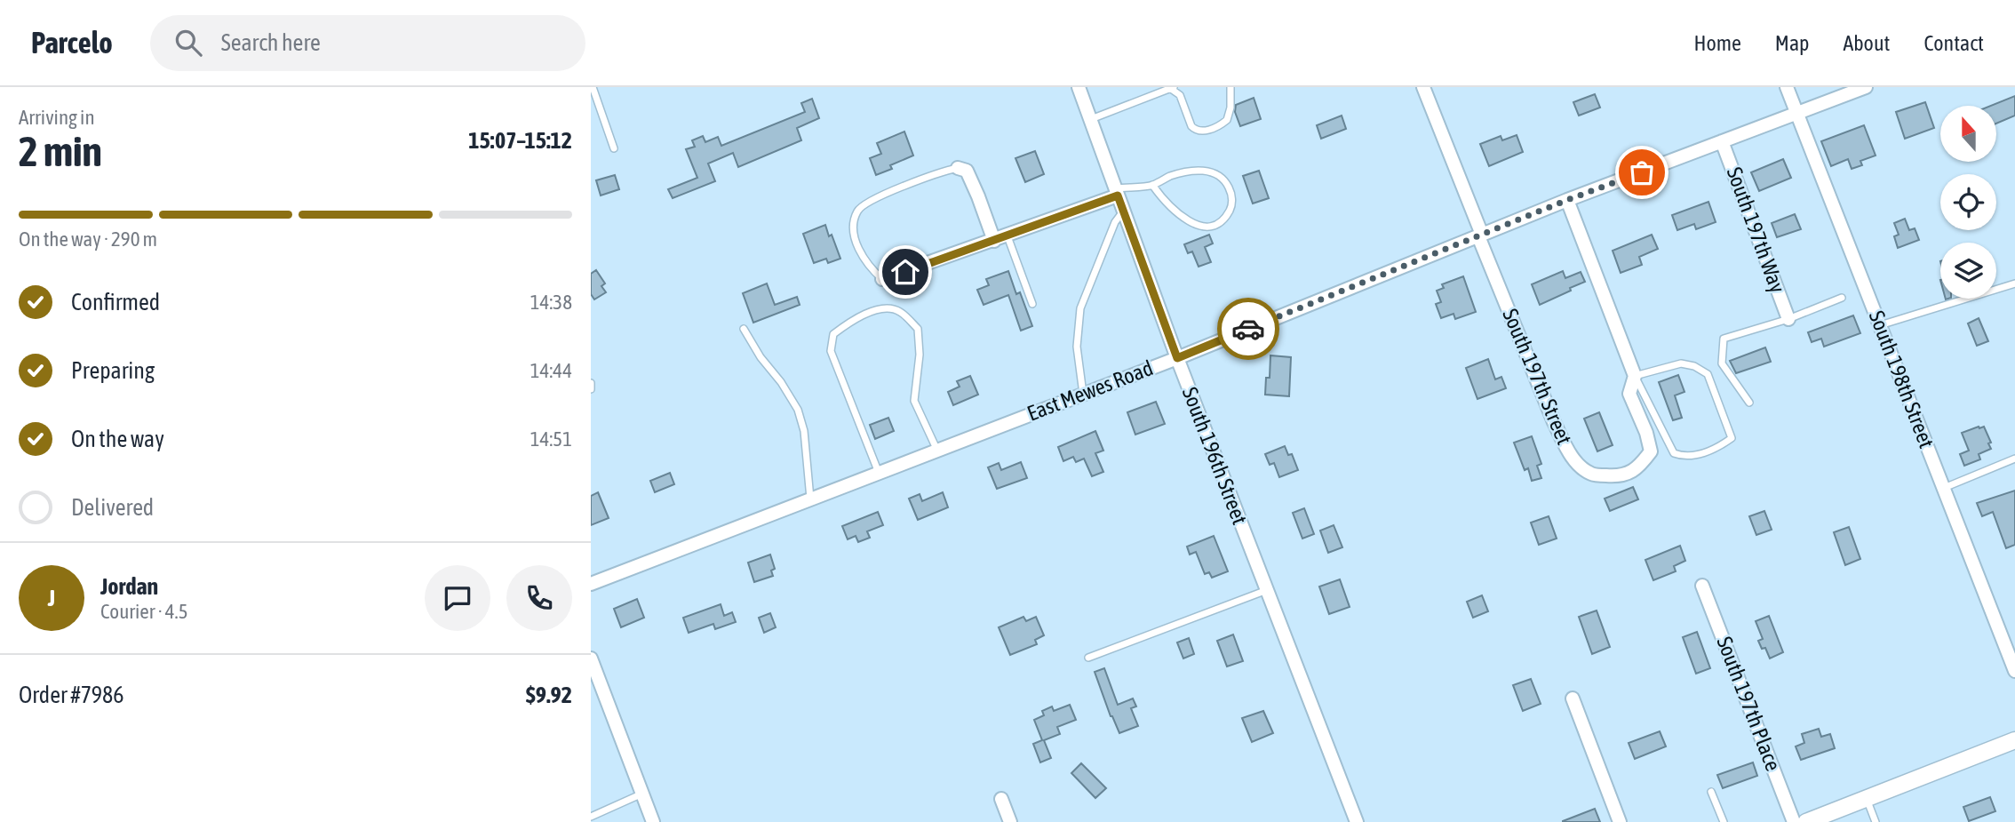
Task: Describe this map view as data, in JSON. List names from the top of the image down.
{
  "streets": {
    "street": [
      "South 197th Way",
      "South 197th Street",
      "South 198th Street",
      "East Mewes Road",
      "South 196th Street",
      "South 197th Place"
    ]
  },
  "crossings": [
    ["South 197th Way", "East Mewes Road"],
    ["South 197th Street", "East Mewes Road"],
    ["South 198th Street", "East Mewes Road"],
    ["East Mewes Road", "South 196th Street"]
  ],
  "north": "top",
  "page": {
    "header": "Parcelo",
    "search": "Search here",
    "nav": [
      "Home",
      "Map",
      "About",
      "Contact"
    ],
    "heading": ["2 min", "Arriving in", "15:07–15:12"],
    "panel": [
      "Jordan",
      "Courier · 4.5",
      "Order #7986",
      "$9.92"
    ],
    "bar": "On the way · 290 m",
    "list": [
      ["Confirmed", "14:38"],
      ["Preparing", "14:44"],
      ["On the way", "14:51"],
      "Delivered"
    ],
    "round": "J"
  }
}
